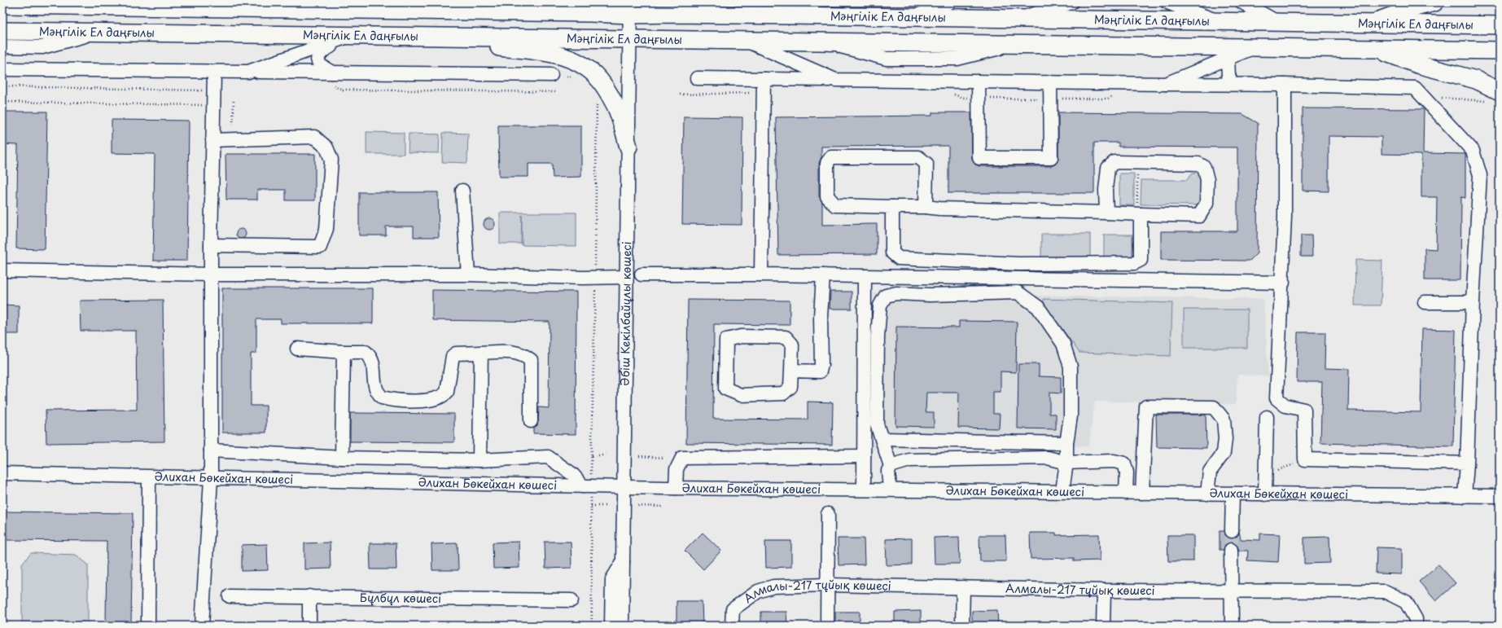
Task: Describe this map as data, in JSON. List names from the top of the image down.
{
  "streets": {
    "main road": ["Мәңгілік Ел даңғылы"],
    "street": [
      "Әбіш Кекілбайұлы көшесі",
      "Әлихан Бөкейхан көшесі",
      "Алмалы-217 тұйық көшесі",
      "Бұлбұл көшесі"
    ]
  },
  "crossings": [
    ["Мәңгілік Ел даңғылы", "Әбіш Кекілбайұлы көшесі"],
    ["Әбіш Кекілбайұлы көшесі", "Әлихан Бөкейхан көшесі"]
  ]
}
